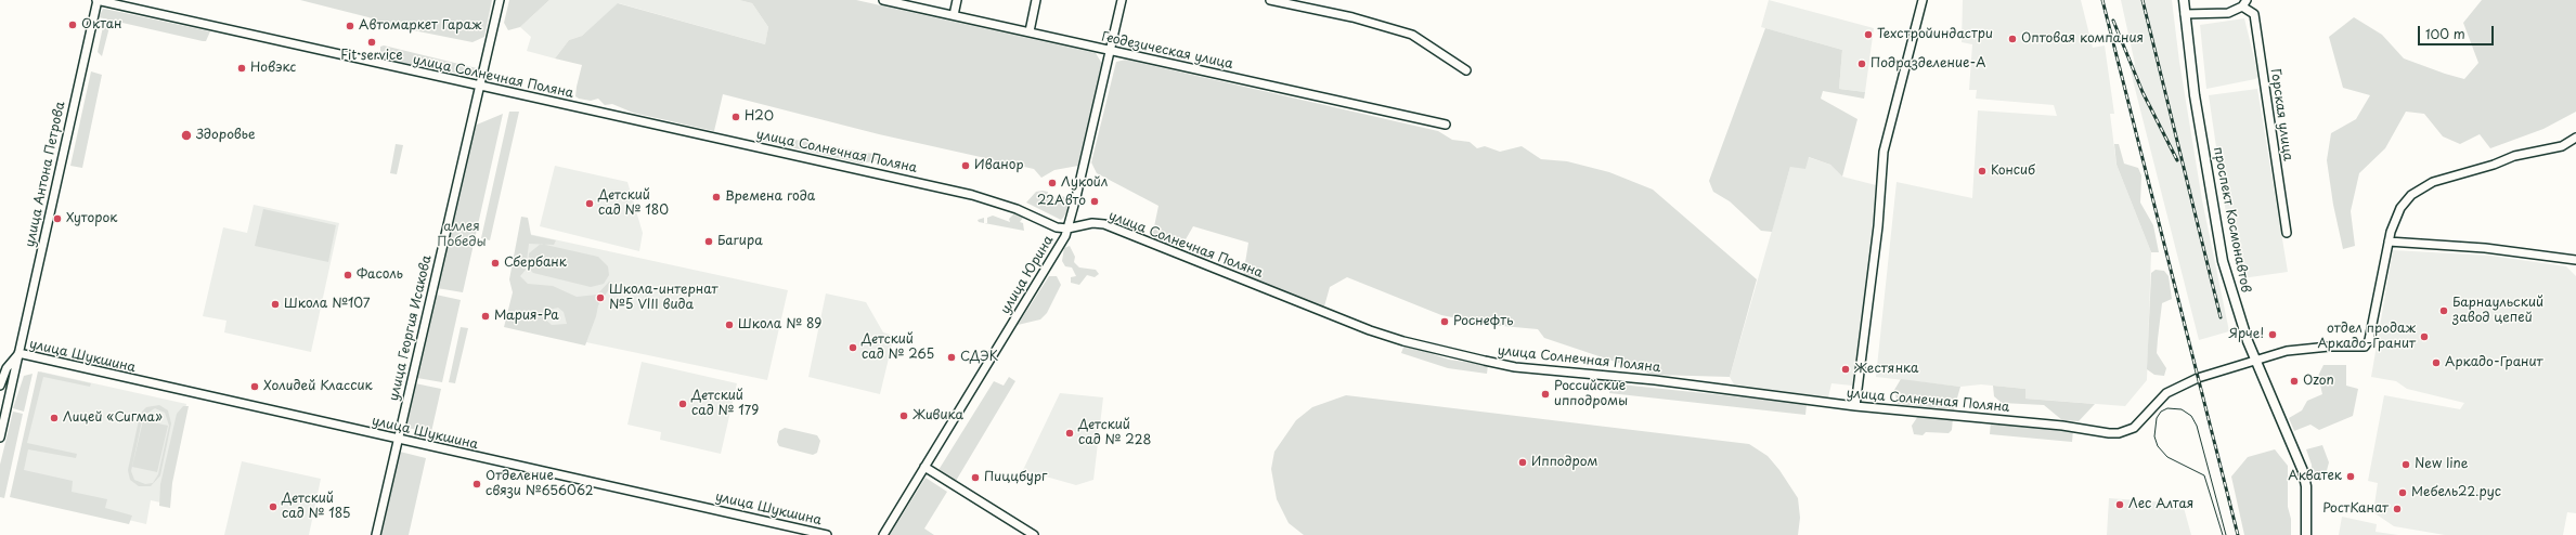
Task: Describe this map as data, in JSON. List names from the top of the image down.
{
  "streets": {
    "main road": ["проспект Космонавтов"],
    "street": [
      "Геодезическая улица",
      "улица Солнечная Поляна",
      "Горская улица",
      "улица Антона Петрова",
      "улица Юрина",
      "улица Георгия Исакова",
      "улица Шукшина"
    ]
  },
  "crossings": [
    ["Геодезическая улица", "улица Юрина"],
    ["улица Солнечная Поляна", "улица Антона Петрова"],
    ["улица Солнечная Поляна", "проспект Космонавтов"],
    ["улица Солнечная Поляна", "улица Юрина"],
    ["улица Солнечная Поляна", "улица Георгия Исакова"],
    ["Горская улица", "проспект Космонавтов"],
    ["улица Антона Петрова", "улица Шукшина"],
    ["улица Георгия Исакова", "улица Шукшина"]
  ],
  "parks": ["аллея Победы"],
  "places": [
    "Октан",
    "Автомаркет Гараж",
    "Техстройиндастри",
    "Оптовая компания",
    "Fit service",
    "Подразделение-А",
    "Новэкс",
    "H2O",
    "Здоровье",
    "Иванор",
    "Консиб",
    "Лукойл",
    "Времена года",
    "22Авто",
    "Детский сад № 180",
    "Хуторок",
    "Багира",
    "Сбербанк",
    "Фасоль",
    "Школа-интернат №5 VIII вида",
    "Школа №107",
    "Барнаульский завод цепей",
    "Мария-Ра",
    "Роснефть",
    "Школа № 89",
    "Ярче!",
    "отдел продаж Аркадо-Гранит",
    "Детский сад № 265",
    "СДЭК",
    "Аркадо-Гранит",
    "Жестянка",
    "Ozon",
    "Холидей Классик",
    "Российские ипподромы",
    "Детский сад № 179",
    "Живика",
    "Лицей «Сигма»",
    "Детский сад № 228",
    "Ипподром",
    "New line",
    "Акватек",
    "Пиццбург",
    "Отделение связи №656062",
    "Мебель22.рус",
    "Лес Алтая",
    "Детский сад № 185",
    "РостКанат"
  ],
  "scale_bar": "100 m"
}
